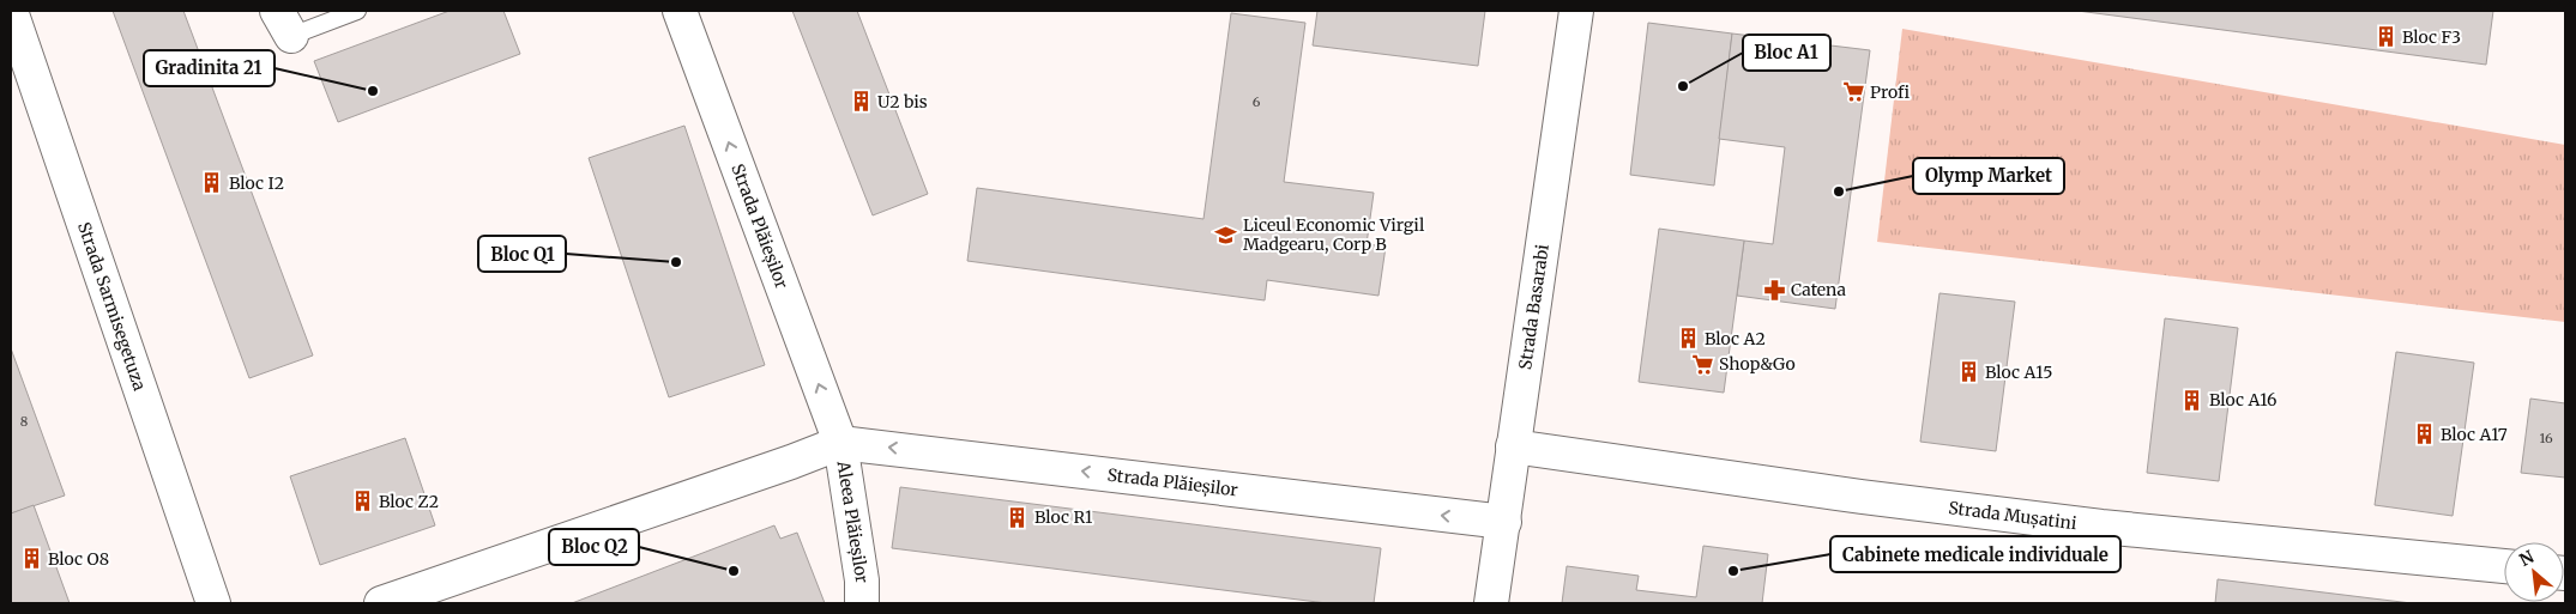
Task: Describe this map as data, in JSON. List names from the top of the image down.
{
  "streets": {
    "street": [
      "Strada Plăieșilor",
      "Strada Basarabi",
      "Strada Sarmisegetuza",
      "Strada Mușatini",
      "Aleea Plăieșilor"
    ]
  },
  "crossings": [
    ["Strada Plăieșilor", "Strada Basarabi"],
    ["Strada Plăieșilor", "Aleea Plăieșilor"],
    ["Strada Basarabi", "Strada Mușatini"]
  ],
  "one_way": ["Strada Plăieșilor"],
  "places": {
    "building": [
      "Bloc F3",
      "U2 bis",
      "Bloc I2",
      "Bloc A2",
      "Bloc A15",
      "Bloc A16",
      "Bloc A17",
      "Bloc Z2",
      "Bloc R1",
      "Bloc O8"
    ],
    "other": [
      "Bloc A1",
      "Gradinita 21",
      "Olymp Market",
      "Bloc Q1",
      "Bloc Q2",
      "Cabinete medicale individuale"
    ],
    "supermarket": ["Profi", "Shop&Go"],
    "school or university": ["Liceul Economic Virgil Madgearu, Corp B"],
    "pharmacy": ["Catena"]
  },
  "house_numbers": ["6", "8", "16"],
  "north": "top left"
}
